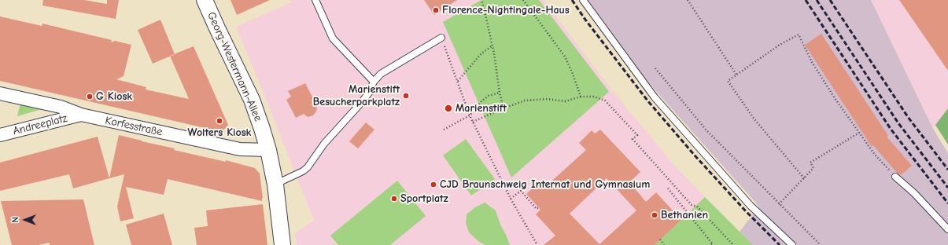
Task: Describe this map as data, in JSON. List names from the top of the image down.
{
  "streets": {
    "street": ["Georg-Westermann-Allee", "Andreeplatz", "Korfesstraße"]
  },
  "crossings": [
    ["Georg-Westermann-Allee", "Korfesstraße"],
    ["Andreeplatz", "Korfesstraße"]
  ],
  "places": [
    "Florence-Nightingale-Haus",
    "Marienstift Besucherparkplatz",
    "G Kiosk",
    "Marienstift",
    "Wolters Kiosk",
    "CJD Braunschweig Internat und Gymnasium",
    "Sportplatz",
    "Bethanien"
  ],
  "north": "left"
}
